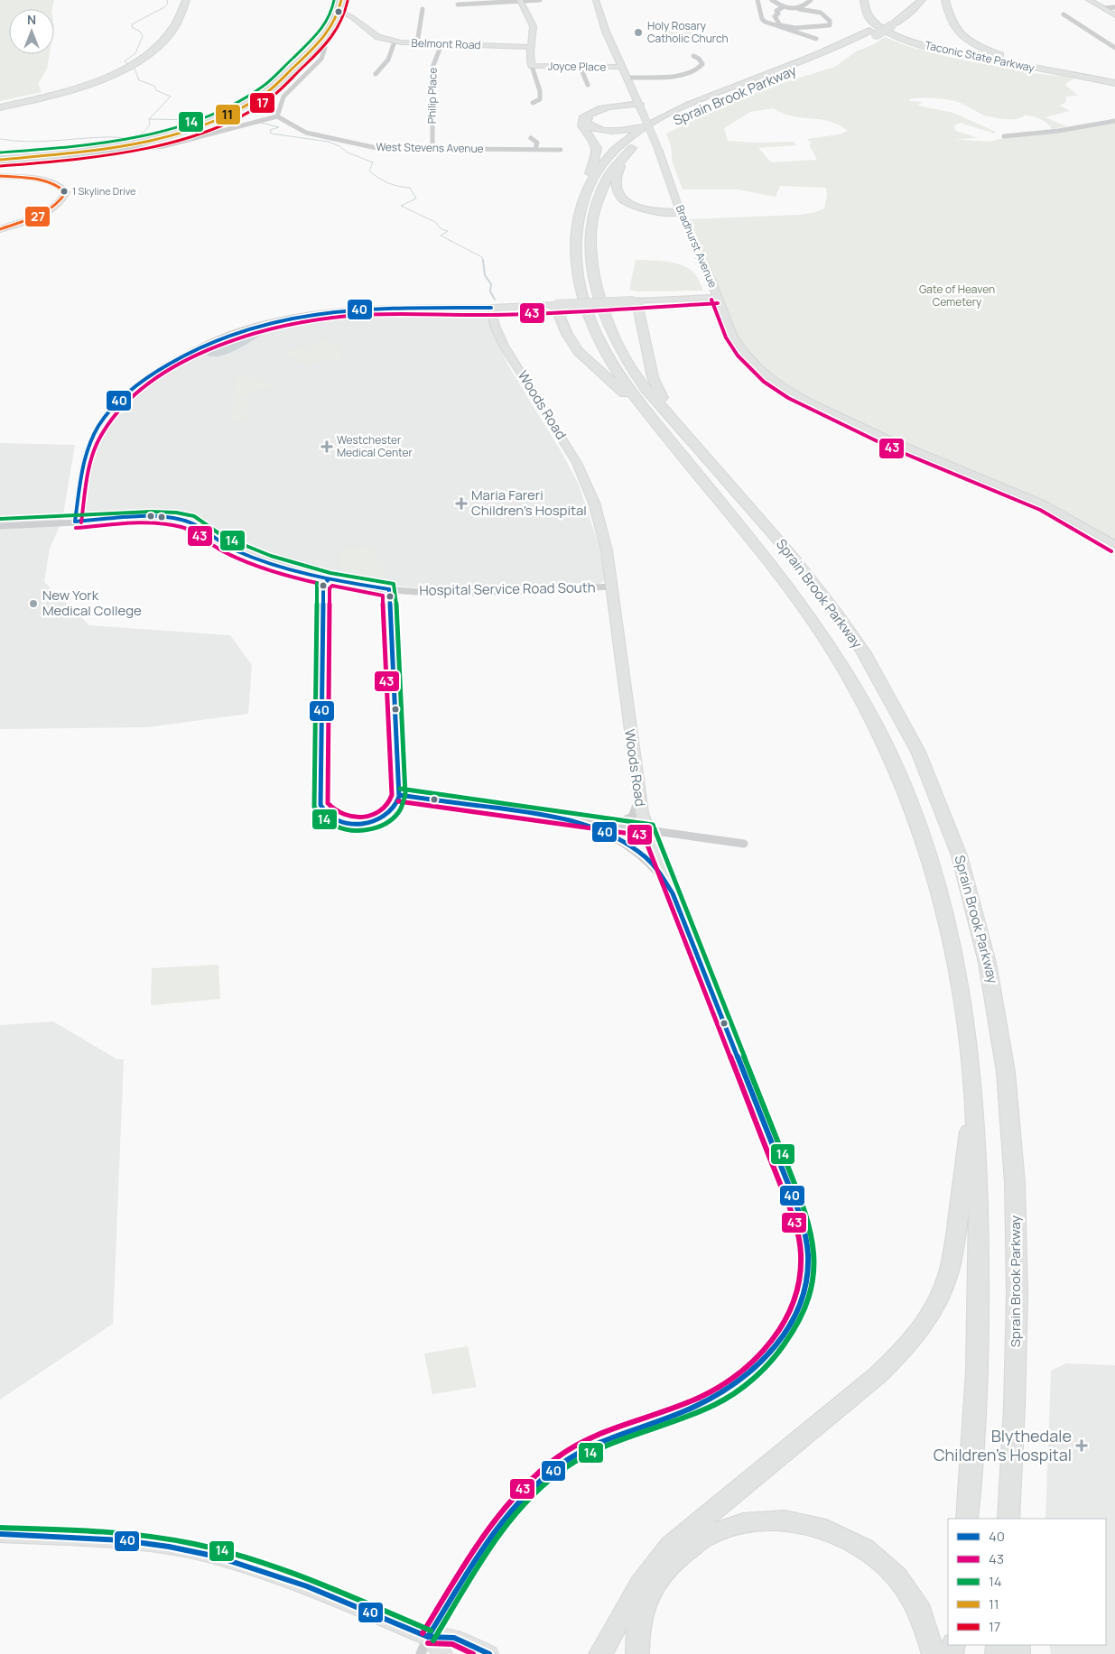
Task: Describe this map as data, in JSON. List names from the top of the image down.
{
  "streets": {
    "highway": ["Taconic State Parkway", "Sprain Brook Parkway"],
    "street": [
      "Belmont Road",
      "Joyce Place",
      "Philip Place",
      "West Stevens Avenue",
      "Bradhurst Avenue",
      "Woods Road",
      "Hospital Service Road South"
    ]
  },
  "crossings": [
    ["Belmont Road", "Philip Place"],
    ["Joyce Place", "Bradhurst Avenue"],
    ["Philip Place", "West Stevens Avenue"],
    ["Woods Road", "Hospital Service Road South"]
  ],
  "parks": ["Gate of Heaven Cemetery"],
  "places": {
    "other": ["Holy Rosary Catholic Church", "1 Skyline Drive", "New York Medical College"],
    "health": ["Westchester Medical Center", "Maria Fareri Children's Hospital", "Blythedale Children's Hospital"]
  },
  "lines": [
    "transit line 14",
    "transit line 11",
    "transit line 17",
    "transit line 27",
    "transit line 43",
    "transit line 40"
  ],
  "legend": [
    "40",
    "43",
    "14",
    "11",
    "17"
  ],
  "north": "top"
}
